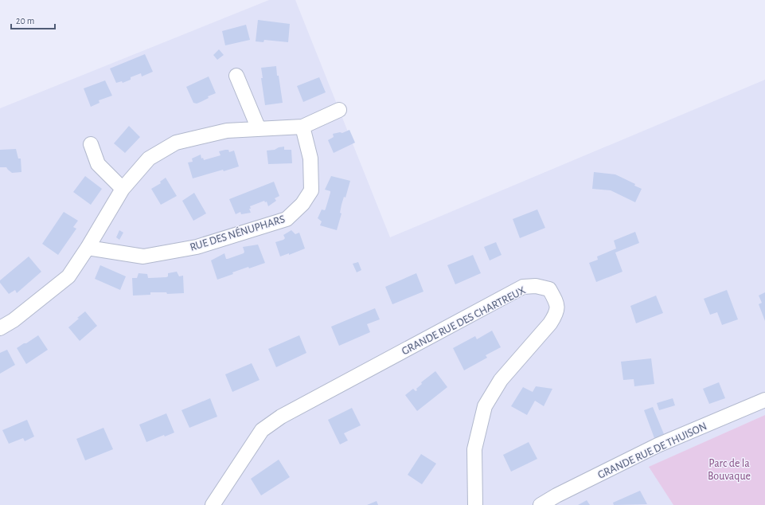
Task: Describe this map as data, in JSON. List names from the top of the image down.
{
  "streets": {
    "street": ["RUE DES NÉNUPHARS", "GRANDE RUE DES CHARTREUX", "GRANDE RUE DE THUISON"]
  },
  "parks": ["Parc de la Bouvaque"],
  "scale_bar": "20 m"
}
